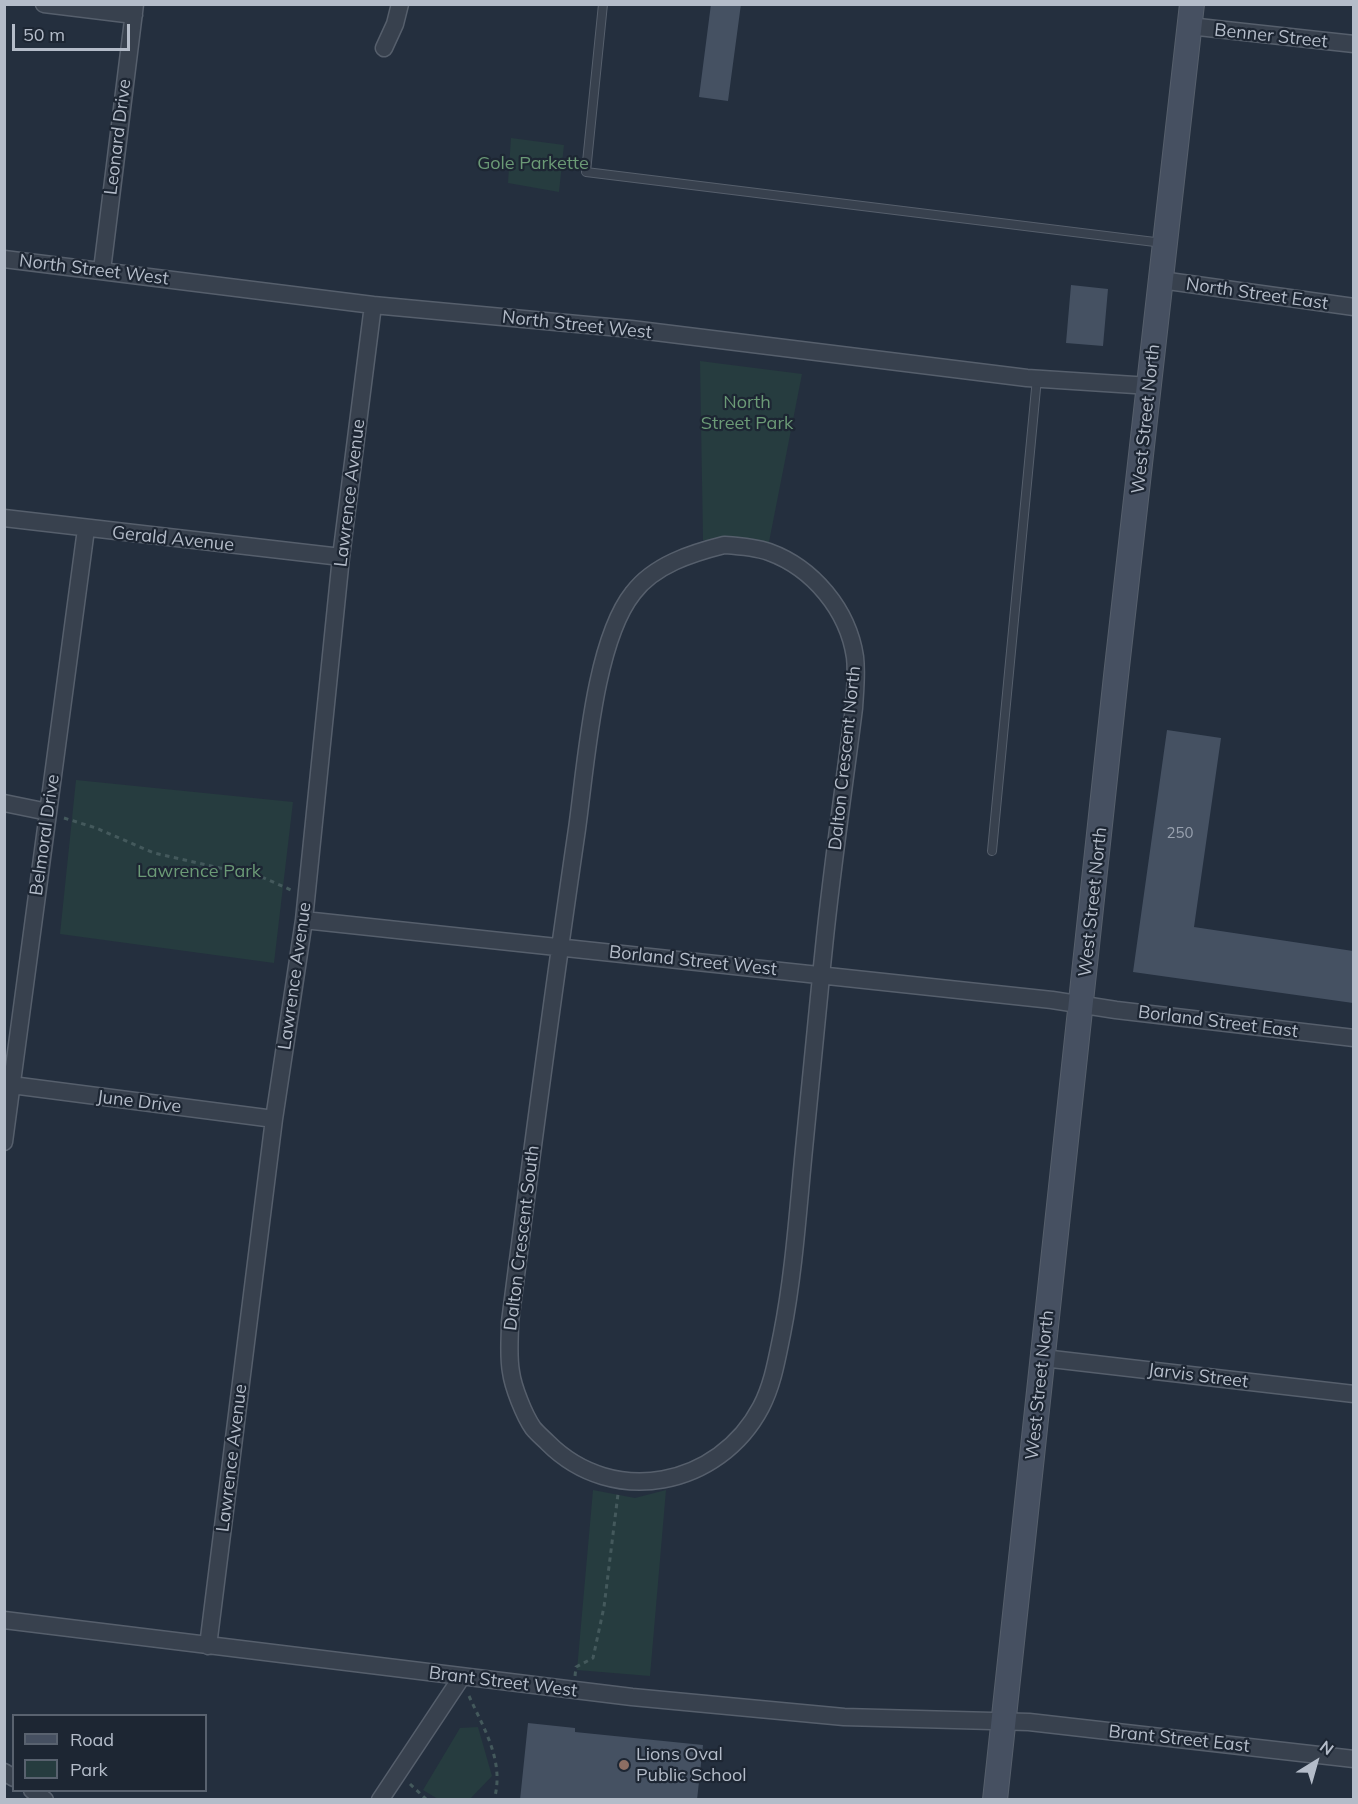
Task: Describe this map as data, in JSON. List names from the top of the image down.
{
  "streets": {
    "main road": ["West Street North"],
    "street": [
      "Benner Street",
      "Leonard Drive",
      "North Street West",
      "North Street East",
      "Lawrence Avenue",
      "Gerald Avenue",
      "Dalton Crescent North",
      "Belmoral Drive",
      "Borland Street West",
      "Borland Street East",
      "June Drive",
      "Dalton Crescent South",
      "Jarvis Street",
      "Brant Street West",
      "Brant Street East"
    ]
  },
  "crossings": [
    ["Benner Street", "West Street North"],
    ["Leonard Drive", "North Street West"],
    ["North Street West", "West Street North"],
    ["North Street West", "Lawrence Avenue"],
    ["North Street East", "West Street North"],
    ["West Street North", "Borland Street West"],
    ["West Street North", "Borland Street East"],
    ["West Street North", "Jarvis Street"],
    ["West Street North", "Brant Street West"],
    ["West Street North", "Brant Street East"],
    ["Lawrence Avenue", "Gerald Avenue"],
    ["Lawrence Avenue", "Borland Street West"],
    ["Lawrence Avenue", "June Drive"],
    ["Lawrence Avenue", "Brant Street West"],
    ["Gerald Avenue", "Belmoral Drive"],
    ["Dalton Crescent North", "Borland Street West"],
    ["Dalton Crescent North", "Dalton Crescent South"],
    ["Belmoral Drive", "June Drive"],
    ["Borland Street West", "Borland Street East"],
    ["Borland Street West", "Dalton Crescent South"],
    ["Brant Street West", "Brant Street East"]
  ],
  "parks": ["Gole Parkette", "North Street Park", "Lawrence Park"],
  "places": ["Lions Oval Public School"],
  "house_numbers": ["250"],
  "legend": ["Road", "Park"],
  "scale_bar": "50 m",
  "north": "top right"
}
